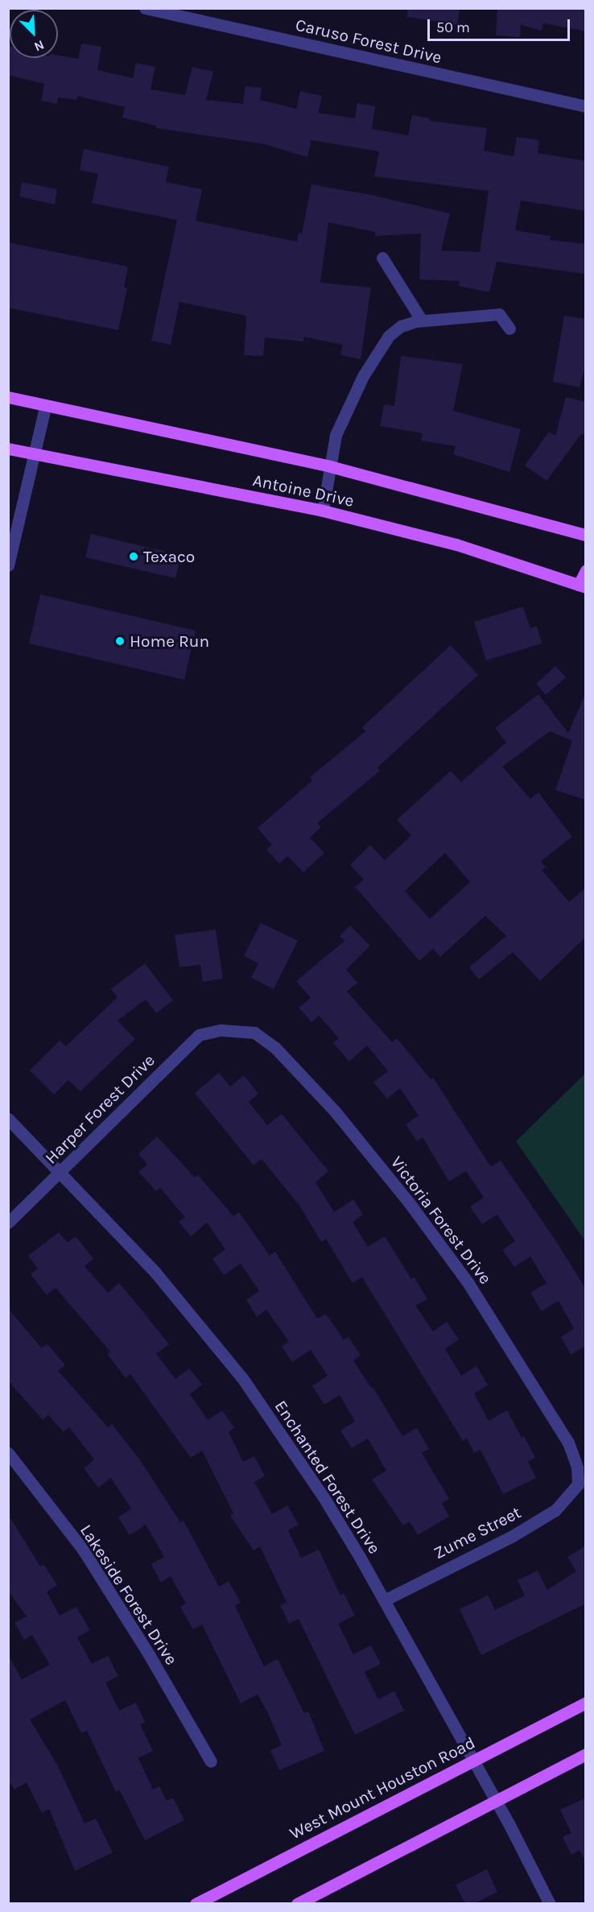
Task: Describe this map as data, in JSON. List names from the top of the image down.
{
  "streets": {
    "main road": ["Antoine Drive", "West Mount Houston Road"],
    "street": [
      "Caruso Forest Drive",
      "Harper Forest Drive",
      "Victoria Forest Drive",
      "Enchanted Forest Drive",
      "Zume Street",
      "Lakeside Forest Drive"
    ]
  },
  "crossings": [
    ["Harper Forest Drive", "Victoria Forest Drive"],
    ["Harper Forest Drive", "Enchanted Forest Drive"],
    ["Victoria Forest Drive", "Zume Street"],
    ["Enchanted Forest Drive", "Zume Street"],
    ["Enchanted Forest Drive", "West Mount Houston Road"]
  ],
  "places": ["Texaco", "Home Run"],
  "scale_bar": "50 m",
  "north": "bottom right"
}
